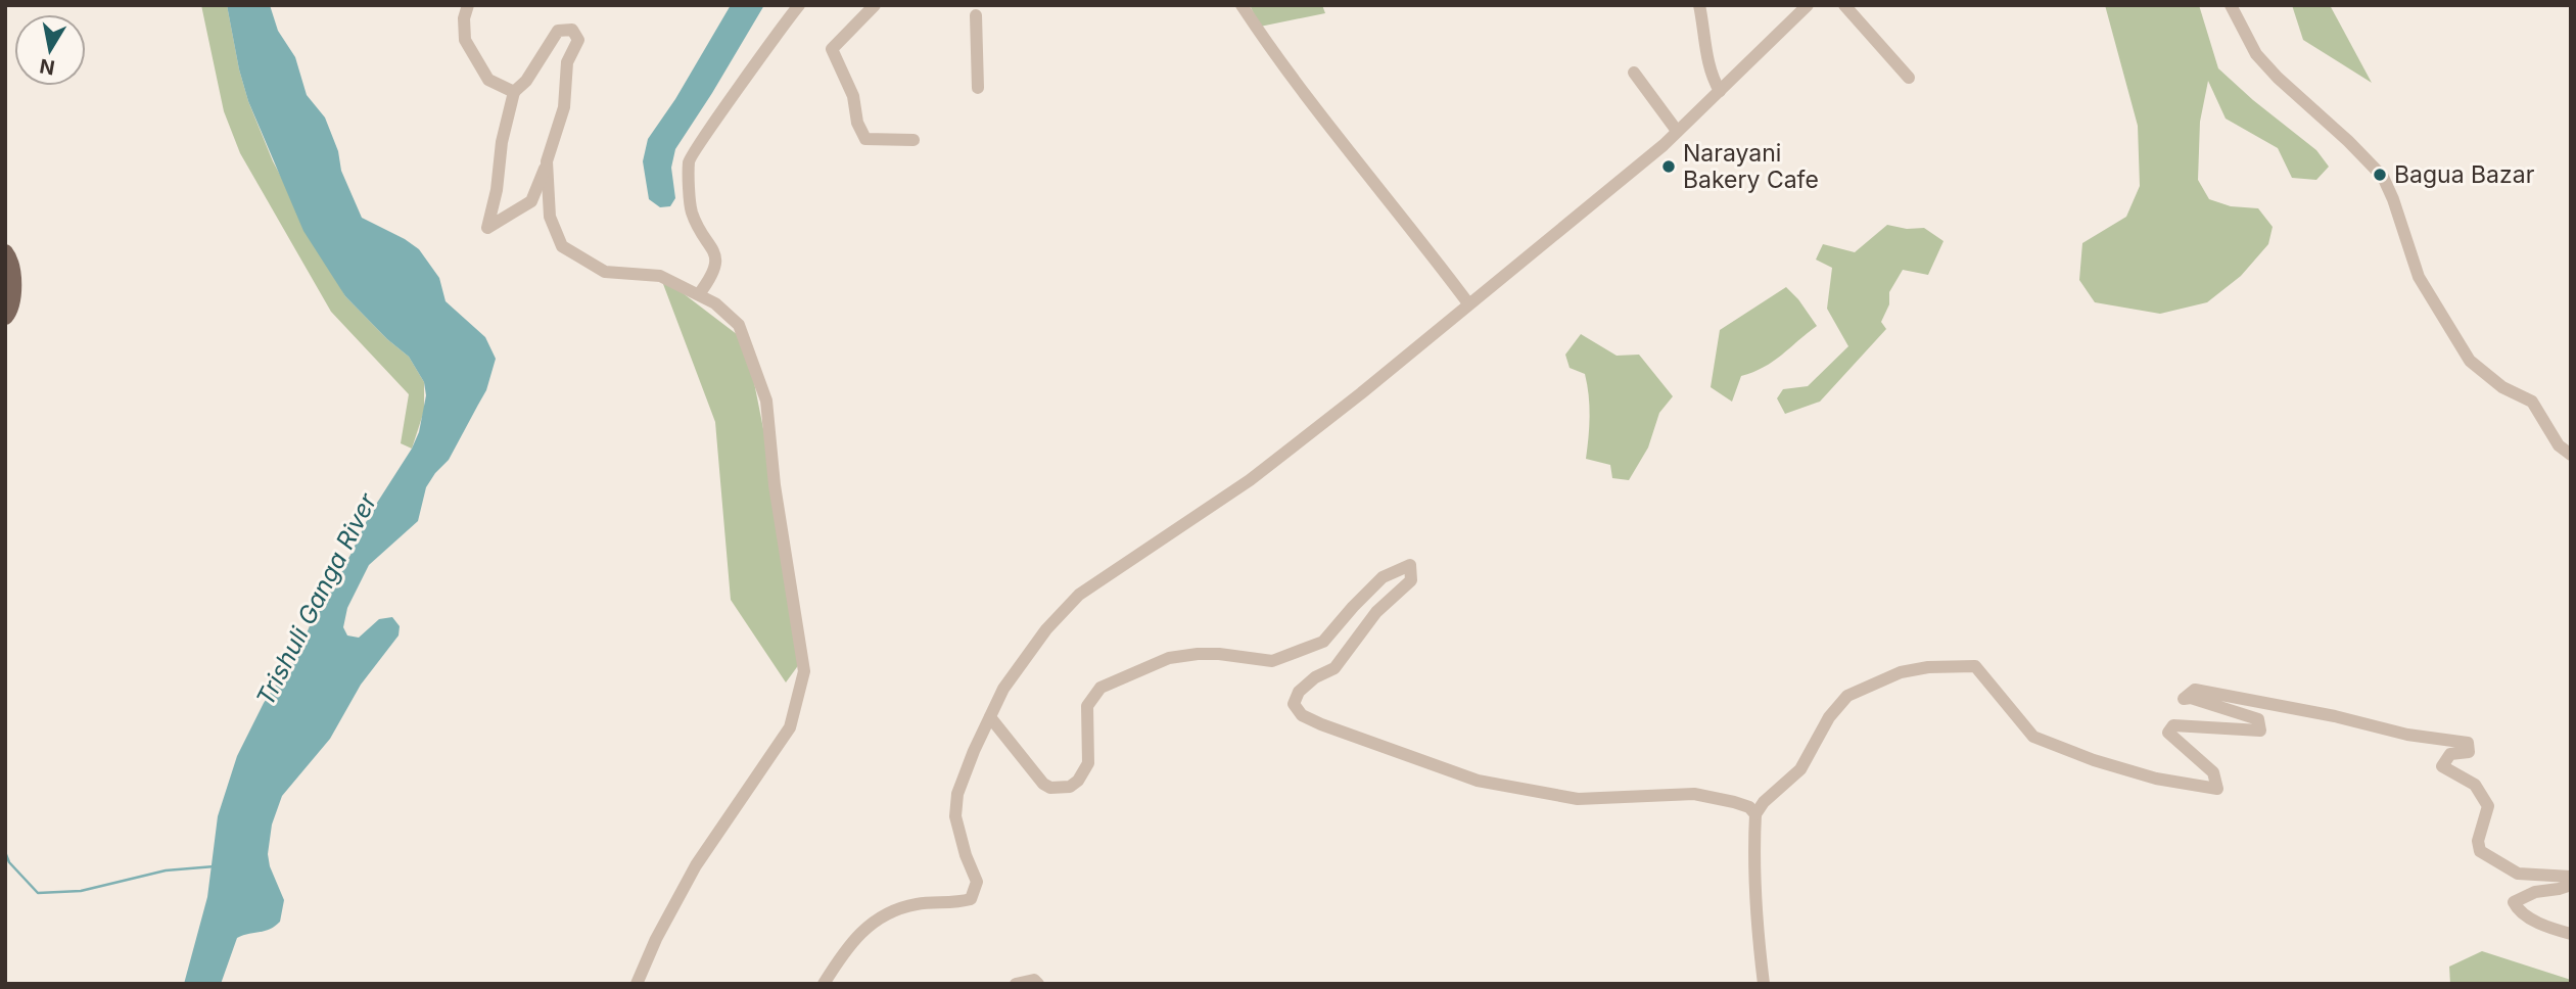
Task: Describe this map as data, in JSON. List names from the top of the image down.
{
  "water": ["Trishuli Ganga River"],
  "places": ["Narayani Bakery Cafe", "Bagua Bazar"],
  "north": "bottom"
}
